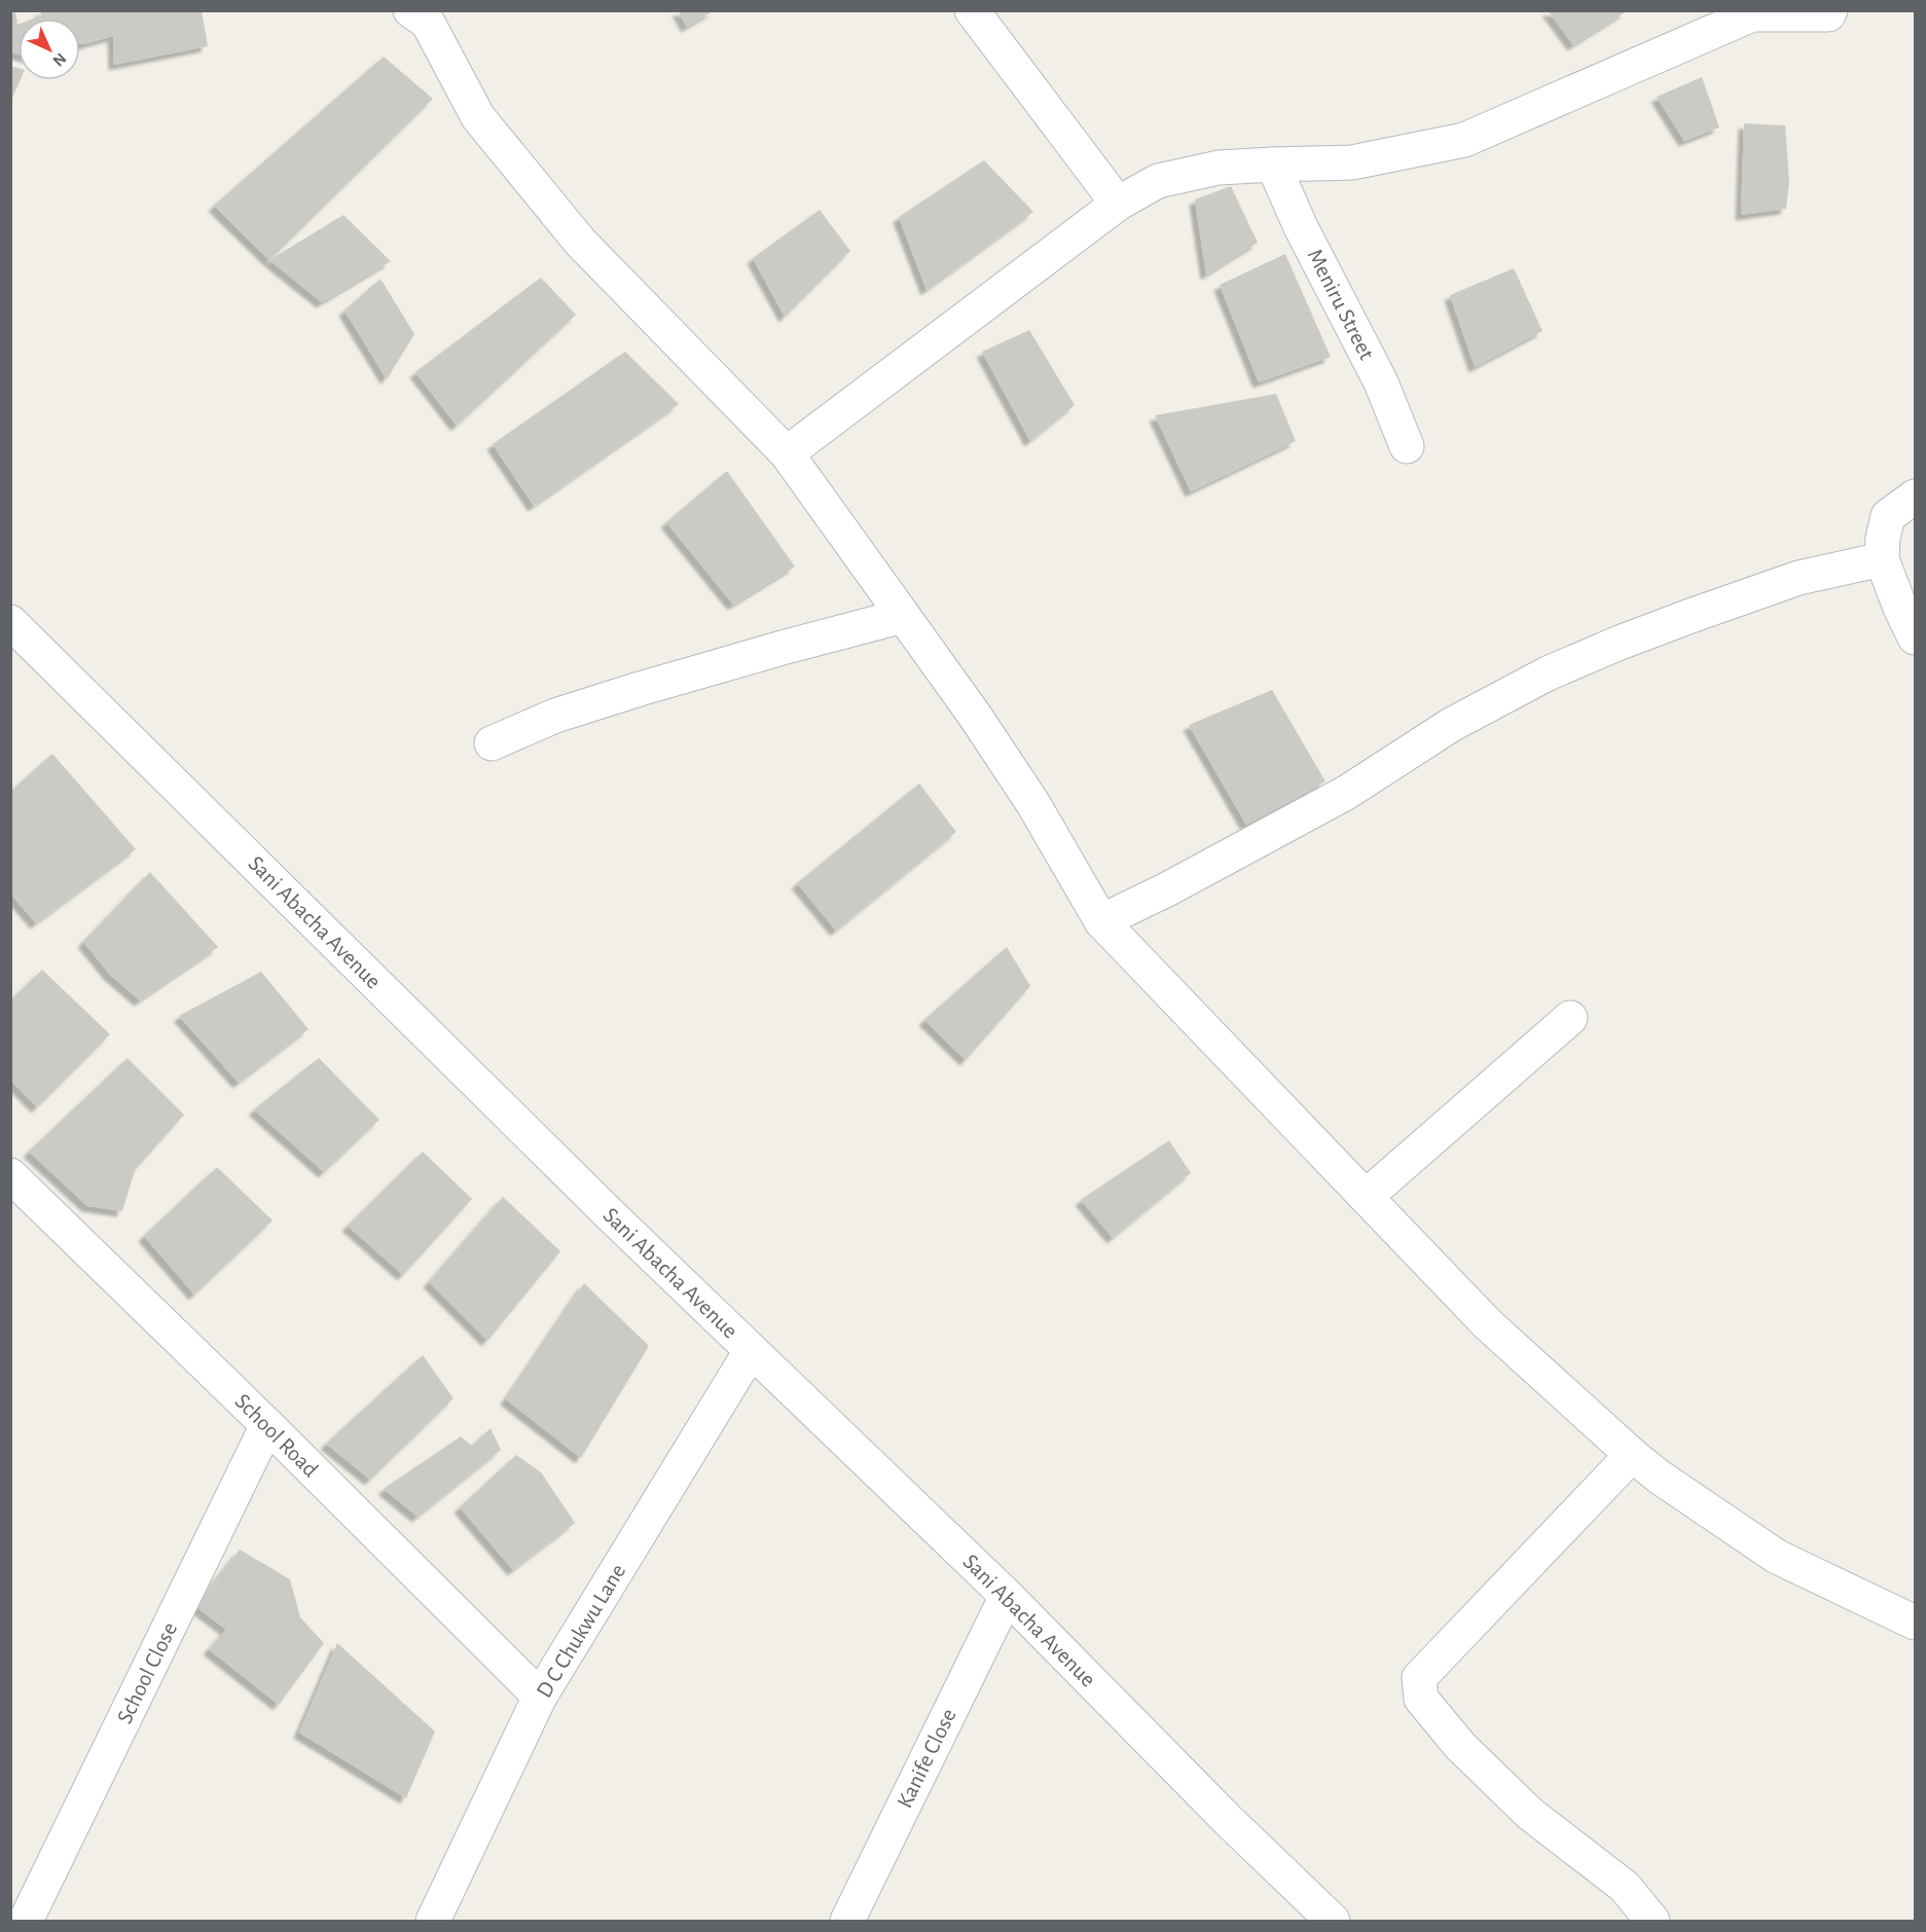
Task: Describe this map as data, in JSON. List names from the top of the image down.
{
  "streets": {
    "street": [
      "Meniru Street",
      "Sani Abacha Avenue",
      "School Road",
      "D C Chukwu Lane",
      "School Close",
      "Kanife Close"
    ]
  },
  "crossings": [
    ["Sani Abacha Avenue", "D C Chukwu Lane"],
    ["Sani Abacha Avenue", "Kanife Close"],
    ["School Road", "D C Chukwu Lane"],
    ["School Road", "School Close"]
  ],
  "north": "bottom right"
}
